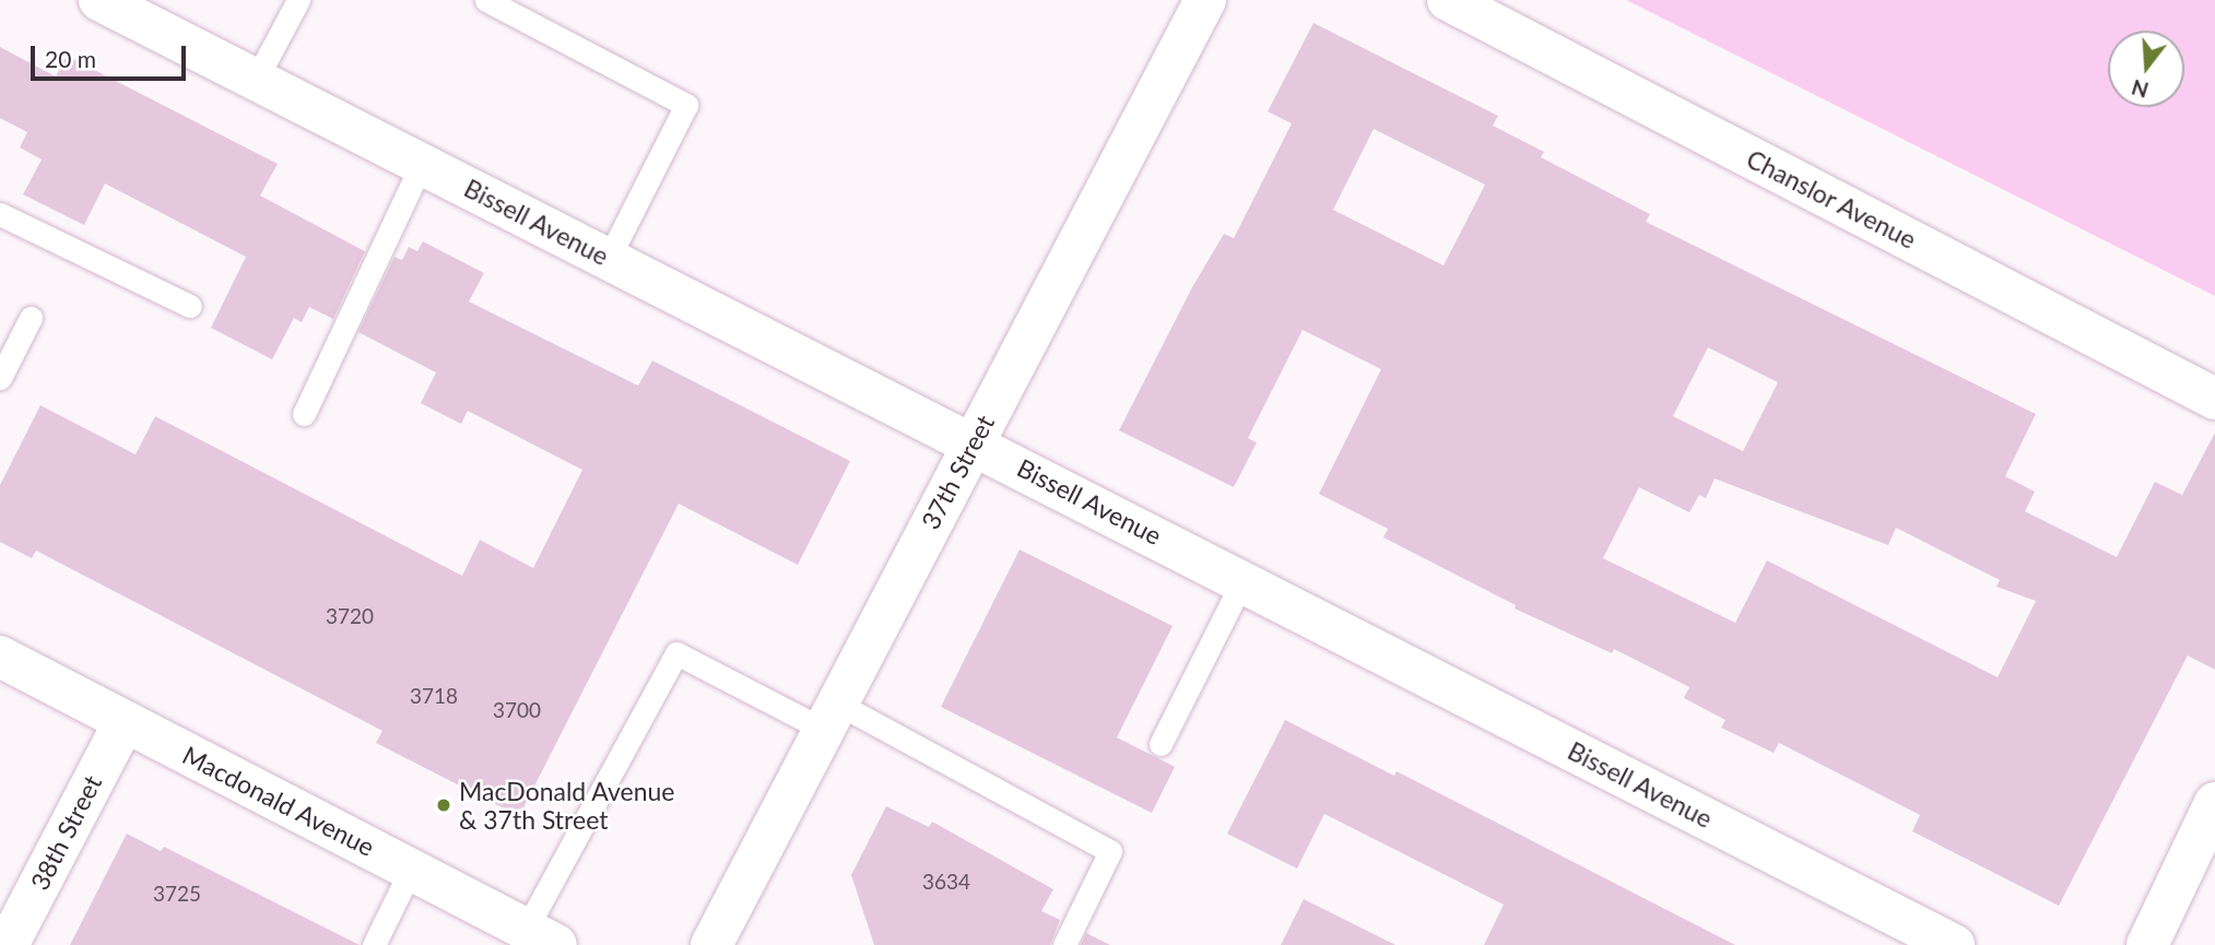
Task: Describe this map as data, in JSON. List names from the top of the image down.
{
  "streets": {
    "street": [
      "Chanslor Avenue",
      "Bissell Avenue",
      "37th Street",
      "Macdonald Avenue",
      "38th Street"
    ]
  },
  "crossings": [
    ["Bissell Avenue", "37th Street"],
    ["Macdonald Avenue", "38th Street"]
  ],
  "places": ["MacDonald Avenue & 37th Street"],
  "house_numbers": [
    "3720",
    "3718",
    "3700",
    "3634",
    "3725"
  ],
  "scale_bar": "20 m",
  "north": "bottom"
}
